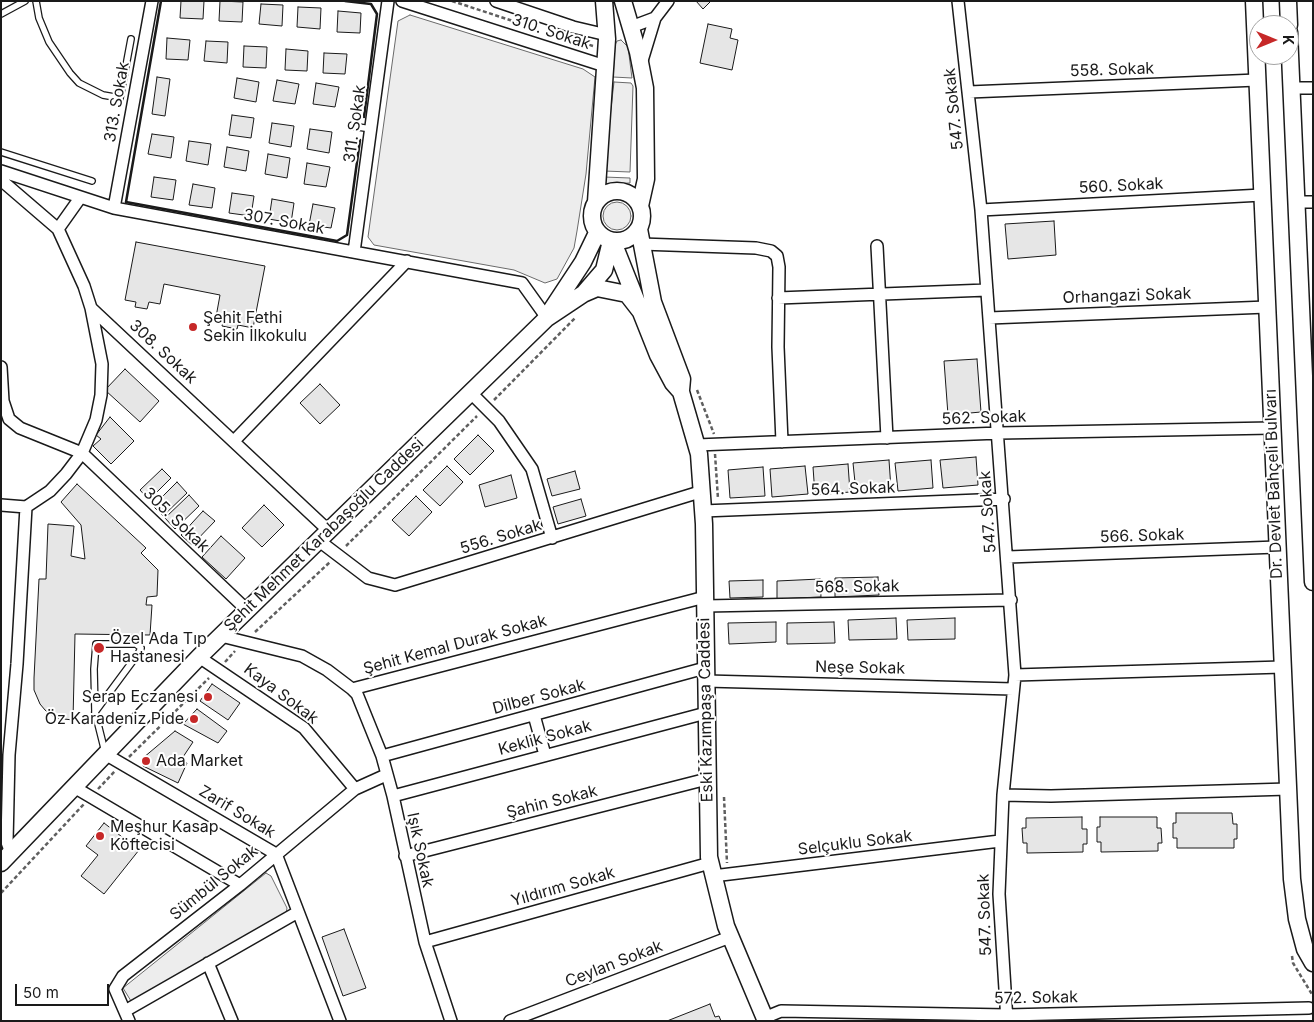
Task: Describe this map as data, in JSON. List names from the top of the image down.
{
  "streets": {
    "street": [
      "310. Sokak",
      "558. Sokak",
      "313. Sokak",
      "547. Sokak",
      "311. Sokak",
      "560. Sokak",
      "307. Sokak",
      "Orhangazi Sokak",
      "308. Sokak",
      "562. Sokak",
      "Dr. Devlet Bahçeli Bulvarı",
      "564. Sokak",
      "305. Sokak",
      "Şehit Mehmet Karabaşoğlu Caddesi",
      "566. Sokak",
      "556. Sokak",
      "568. Sokak",
      "Şehit Kemal Durak Sokak",
      "Neşe Sokak",
      "Kaya Sokak",
      "Dilber Sokak",
      "Eski Kazımpaşa Caddesi",
      "Keklik Sokak",
      "Şahin Sokak",
      "Zarif Sokak",
      "Selçuklu Sokak",
      "Işık Sokak",
      "Sümbül Sokak",
      "Yıldırım Sokak",
      "Ceylan Sokak",
      "572. Sokak"
    ]
  },
  "crossings": [
    ["558. Sokak", "547. Sokak"],
    ["558. Sokak", "Dr. Devlet Bahçeli Bulvarı"],
    ["313. Sokak", "307. Sokak"],
    ["547. Sokak", "560. Sokak"],
    ["547. Sokak", "Orhangazi Sokak"],
    ["547. Sokak", "562. Sokak"],
    ["547. Sokak", "564. Sokak"],
    ["547. Sokak", "566. Sokak"],
    ["547. Sokak", "568. Sokak"],
    ["547. Sokak", "Neşe Sokak"],
    ["547. Sokak", "Selçuklu Sokak"],
    ["547. Sokak", "572. Sokak"],
    ["311. Sokak", "307. Sokak"],
    ["560. Sokak", "Dr. Devlet Bahçeli Bulvarı"],
    ["307. Sokak", "Şehit Mehmet Karabaşoğlu Caddesi"],
    ["Orhangazi Sokak", "Dr. Devlet Bahçeli Bulvarı"],
    ["308. Sokak", "Şehit Mehmet Karabaşoğlu Caddesi"],
    ["308. Sokak", "556. Sokak"],
    ["562. Sokak", "Dr. Devlet Bahçeli Bulvarı"],
    ["562. Sokak", "Eski Kazımpaşa Caddesi"],
    ["Dr. Devlet Bahçeli Bulvarı", "566. Sokak"],
    ["564. Sokak", "Eski Kazımpaşa Caddesi"],
    ["305. Sokak", "Şehit Mehmet Karabaşoğlu Caddesi"],
    ["Şehit Mehmet Karabaşoğlu Caddesi", "556. Sokak"],
    ["Şehit Mehmet Karabaşoğlu Caddesi", "Şehit Kemal Durak Sokak"],
    ["Şehit Mehmet Karabaşoğlu Caddesi", "Kaya Sokak"],
    ["Şehit Mehmet Karabaşoğlu Caddesi", "Eski Kazımpaşa Caddesi"],
    ["Şehit Mehmet Karabaşoğlu Caddesi", "Zarif Sokak"],
    ["556. Sokak", "Eski Kazımpaşa Caddesi"],
    ["568. Sokak", "Şehit Kemal Durak Sokak"],
    ["568. Sokak", "Eski Kazımpaşa Caddesi"],
    ["Şehit Kemal Durak Sokak", "Eski Kazımpaşa Caddesi"],
    ["Şehit Kemal Durak Sokak", "Işık Sokak"],
    ["Neşe Sokak", "Dilber Sokak"],
    ["Neşe Sokak", "Eski Kazımpaşa Caddesi"],
    ["Kaya Sokak", "Sümbül Sokak"],
    ["Dilber Sokak", "Eski Kazımpaşa Caddesi"],
    ["Dilber Sokak", "Işık Sokak"],
    ["Eski Kazımpaşa Caddesi", "Keklik Sokak"],
    ["Eski Kazımpaşa Caddesi", "Şahin Sokak"],
    ["Eski Kazımpaşa Caddesi", "Selçuklu Sokak"],
    ["Eski Kazımpaşa Caddesi", "Yıldırım Sokak"],
    ["Eski Kazımpaşa Caddesi", "Ceylan Sokak"],
    ["Eski Kazımpaşa Caddesi", "572. Sokak"],
    ["Keklik Sokak", "Işık Sokak"],
    ["Şahin Sokak", "Işık Sokak"],
    ["Zarif Sokak", "Sümbül Sokak"],
    ["Selçuklu Sokak", "Yıldırım Sokak"],
    ["Işık Sokak", "Sümbül Sokak"],
    ["Işık Sokak", "Yıldırım Sokak"]
  ],
  "places": [
    "Şehit Fethi Sekin İlkokulu",
    "Özel Ada Tıp Hastanesi",
    "Serap Eczanesi",
    "Öz Karadeniz Pide",
    "Ada Market",
    "Meşhur Kasap Köftecisi"
  ],
  "scale_bar": "50 m",
  "north": "right"
}
